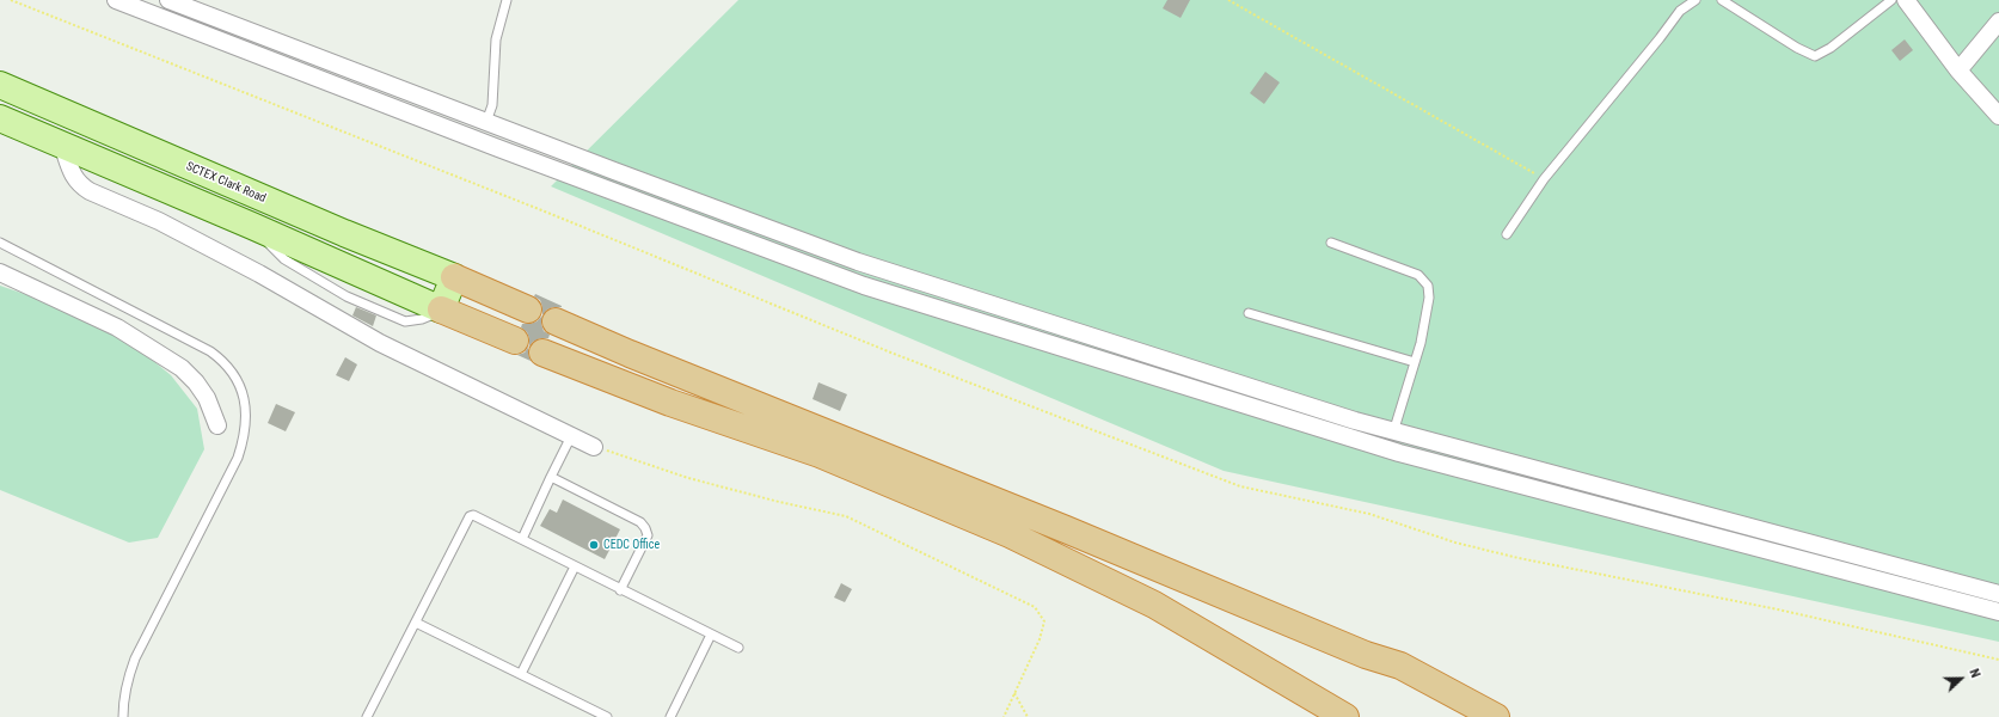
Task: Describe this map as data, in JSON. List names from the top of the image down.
{
  "streets": {
    "main road": ["SCTEX Clark Road"]
  },
  "places": ["CEDC Office"],
  "north": "right"
}
